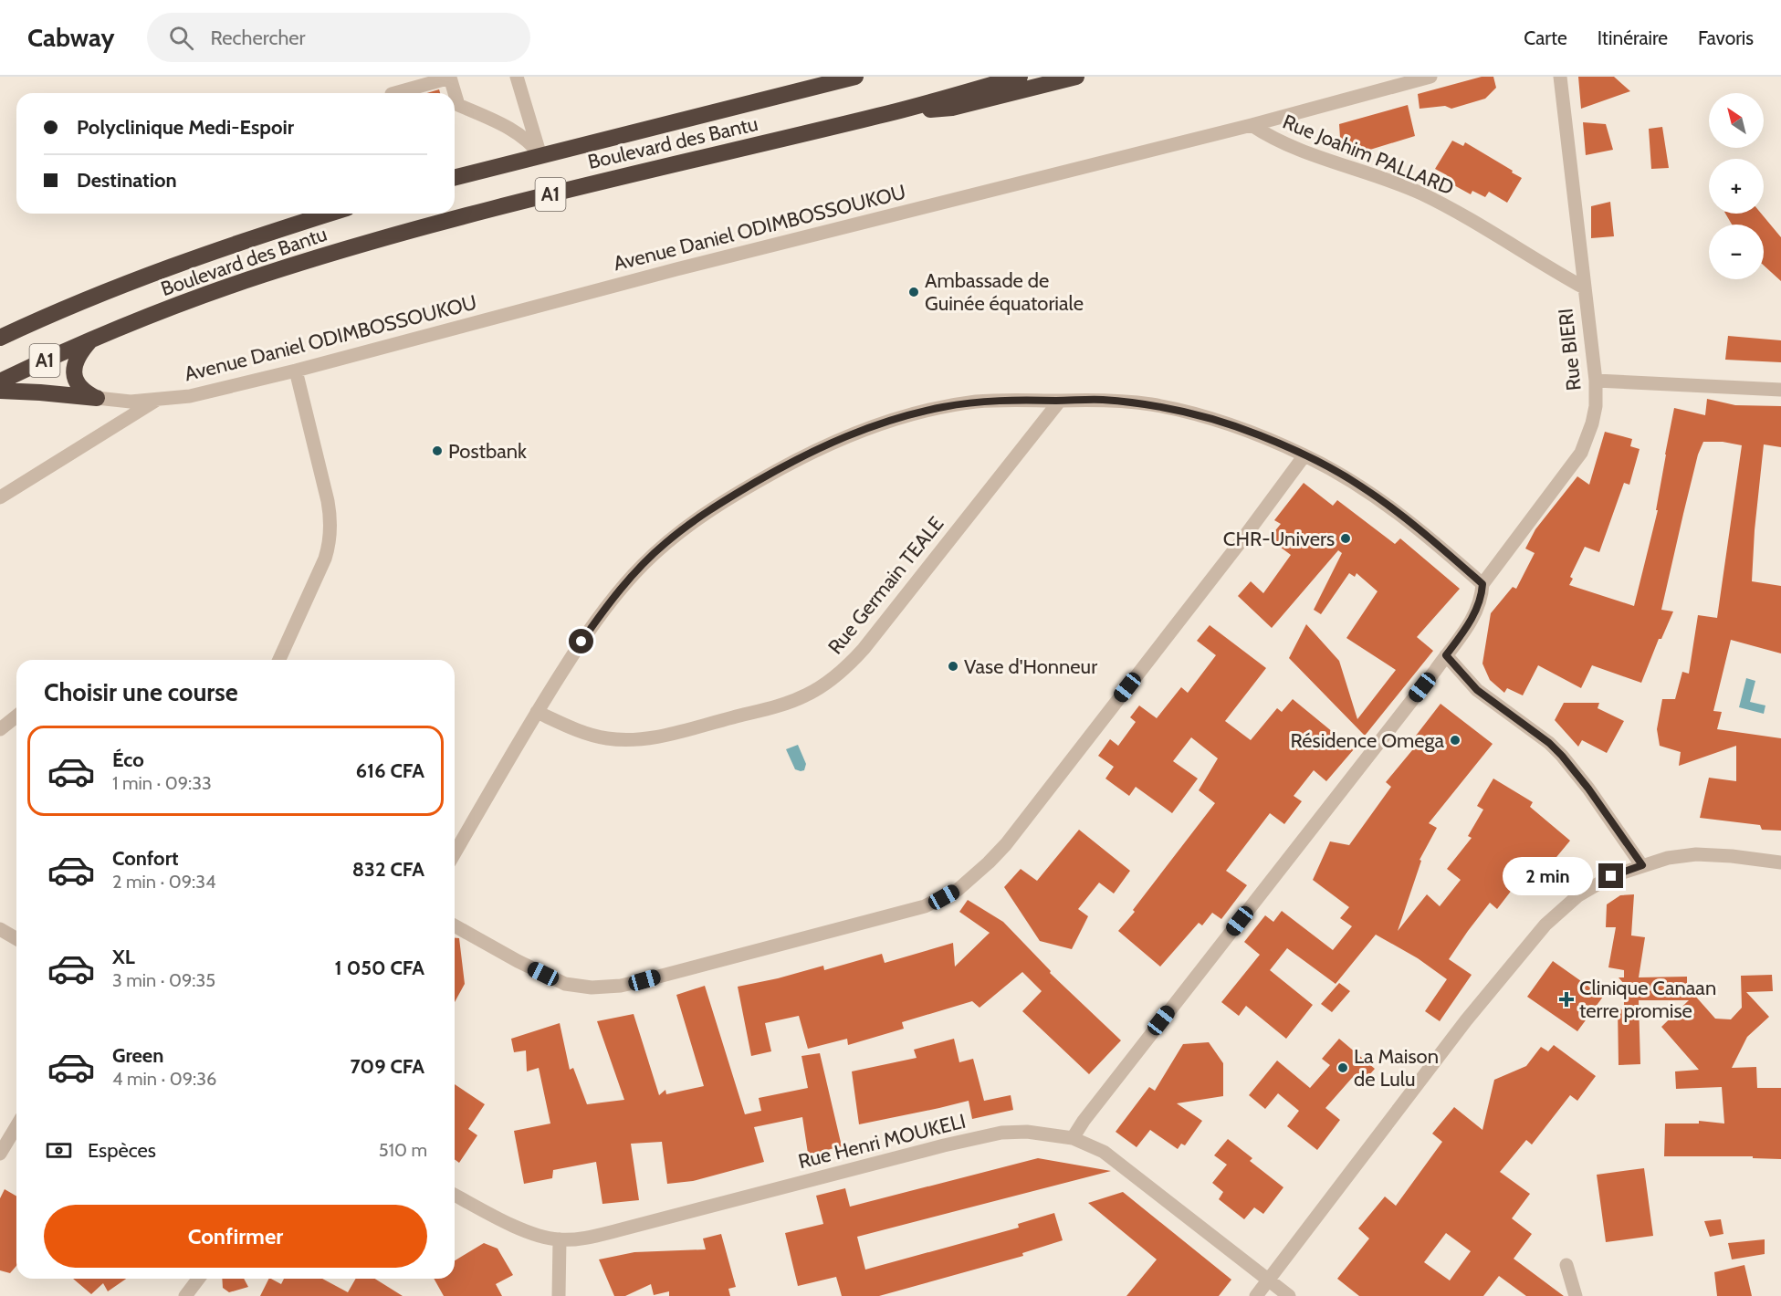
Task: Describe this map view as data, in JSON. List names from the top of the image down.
{
  "streets": {
    "highway": ["Boulevard des Bantu", "A1"],
    "street": [
      "Rue Joahim PALLARD",
      "Avenue Daniel ODIMBOSSOUKOU",
      "Rue BIERI",
      "Rue Germain TEALE",
      "Rue Henri MOUKELI"
    ]
  },
  "crossings": [
    ["Rue Joahim PALLARD", "Avenue Daniel ODIMBOSSOUKOU"],
    ["Rue Joahim PALLARD", "Rue BIERI"]
  ],
  "places": {
    "other": [
      "Ambassade de Guinée équatoriale",
      "Postbank",
      "CHR-Univers",
      "Vase d'Honneur",
      "Résidence Omega",
      "La Maison de Lulu"
    ],
    "health": ["Clinique Canaan terre promise"]
  },
  "north": "top left",
  "page": {
    "header": "Cabway",
    "search": "Rechercher",
    "nav": ["Carte", "Itinéraire", "Favoris"],
    "map_buttons": ["+", "−"],
    "banner": ["Polyclinique Medi-Espoir", "Destination"],
    "heading": "Choisir une course",
    "list": [
      {
        "name": "Éco",
        "note": "1 min · 09:33",
        "value": "616 CFA"
      },
      {
        "name": "Confort",
        "note": "2 min · 09:34",
        "value": "832 CFA"
      },
      {
        "name": "XL",
        "note": "3 min · 09:35",
        "value": "1 050 CFA"
      },
      {
        "name": "Green",
        "note": "4 min · 09:36",
        "value": "709 CFA"
      }
    ],
    "bubble": "2 min",
    "pay": ["Espèces", "510 m"],
    "buttons": "Confirmer"
  }
}
